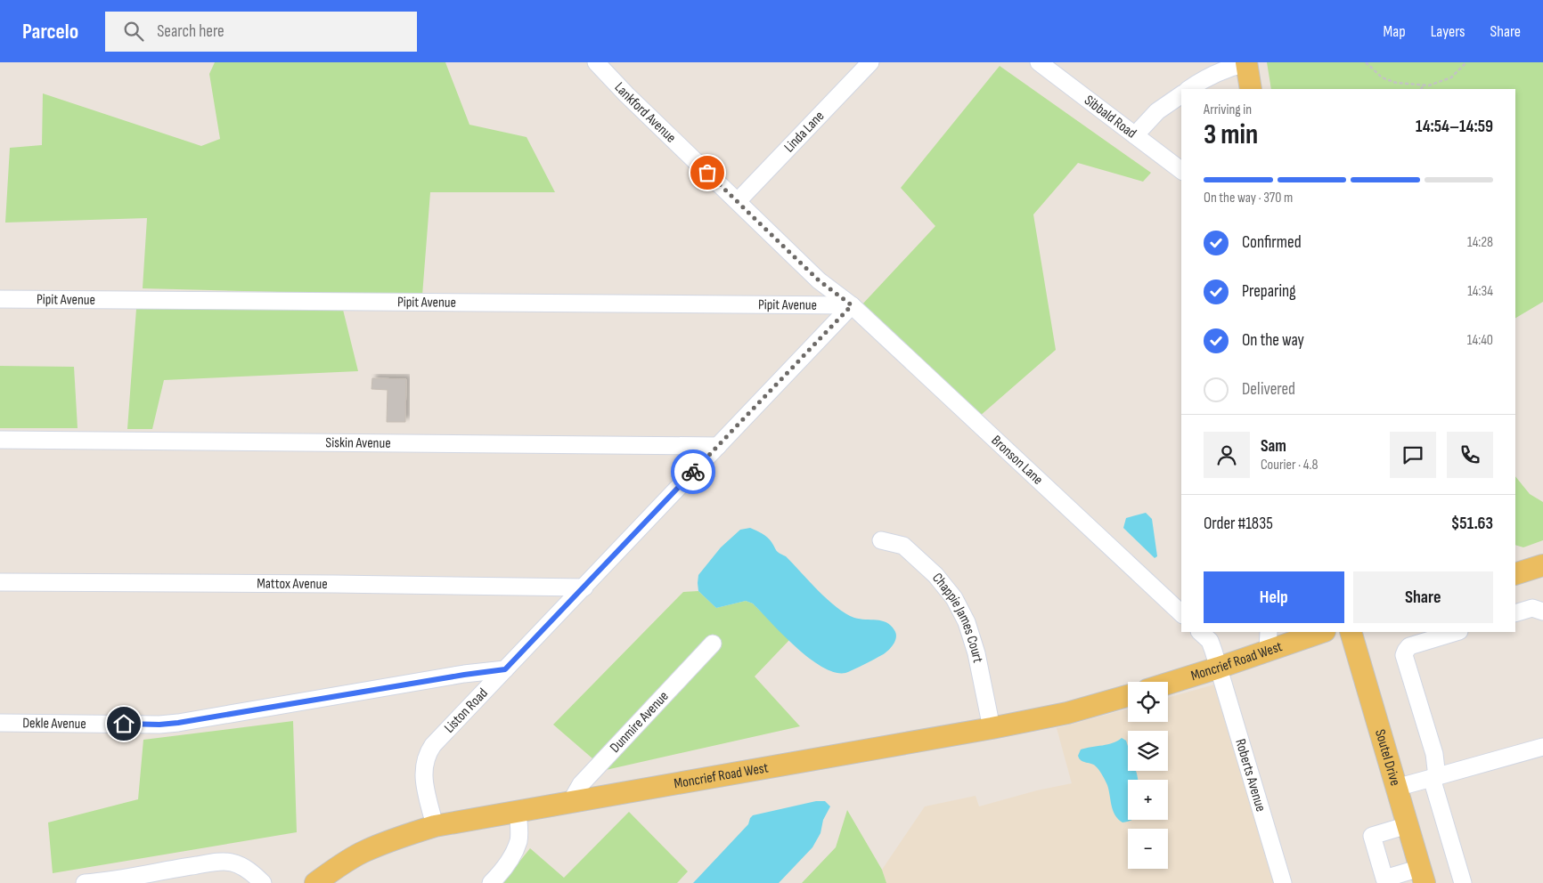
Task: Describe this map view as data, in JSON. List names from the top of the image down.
{
  "streets": {
    "main road": ["Moncrief Road West", "Soutel Drive"],
    "street": [
      "Lankford Avenue",
      "Sibbald Road",
      "Linda Lane",
      "Pipit Avenue",
      "Siskin Avenue",
      "Bronson Lane",
      "Mattox Avenue",
      "Chappie James Court",
      "Liston Road",
      "Dunmire Avenue",
      "Dekle Avenue",
      "Roberts Avenue"
    ]
  },
  "crossings": [
    ["Lankford Avenue", "Linda Lane"],
    ["Lankford Avenue", "Pipit Avenue"],
    ["Lankford Avenue", "Bronson Lane"],
    ["Lankford Avenue", "Liston Road"],
    ["Pipit Avenue", "Bronson Lane"],
    ["Pipit Avenue", "Liston Road"],
    ["Siskin Avenue", "Liston Road"],
    ["Bronson Lane", "Liston Road"],
    ["Mattox Avenue", "Liston Road"],
    ["Chappie James Court", "Moncrief Road West"],
    ["Moncrief Road West", "Liston Road"],
    ["Moncrief Road West", "Dunmire Avenue"],
    ["Moncrief Road West", "Roberts Avenue"],
    ["Liston Road", "Dekle Avenue"]
  ],
  "page": {
    "header": "Parcelo",
    "search": "Search here",
    "nav": ["Map", "Layers", "Share"],
    "heading": ["3 min", "Arriving in", "14:54–14:59"],
    "panel": [
      "Sam",
      "Courier · 4.8",
      "Order #1835",
      "$51.63"
    ],
    "bar": "On the way · 370 m",
    "list": [
      ["Confirmed", "14:28"],
      ["Preparing", "14:34"],
      ["On the way", "14:40"],
      "Delivered"
    ],
    "buttons": ["Help", "Share"],
    "map_buttons": ["+", "−"]
  }
}
